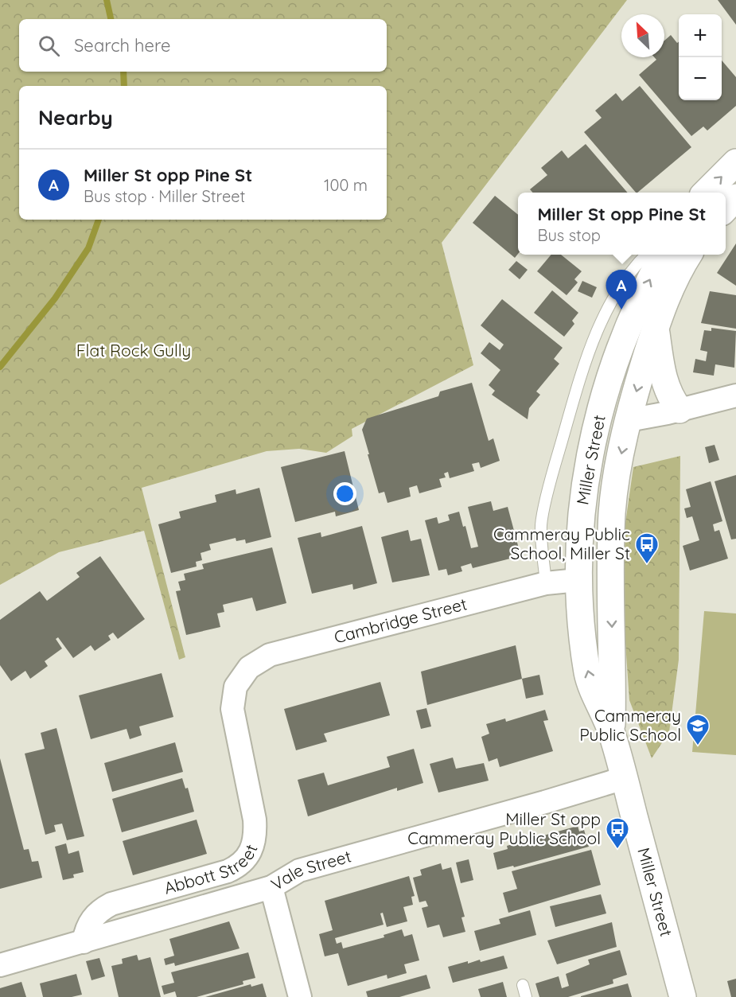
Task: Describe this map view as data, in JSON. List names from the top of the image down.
{
  "streets": {
    "main road": ["Miller Street"],
    "street": ["Cambridge Street", "Abbott Street", "Vale Street"]
  },
  "crossings": [
    ["Miller Street", "Cambridge Street"],
    ["Miller Street", "Vale Street"],
    ["Cambridge Street", "Abbott Street"],
    ["Abbott Street", "Vale Street"]
  ],
  "parks": ["Flat Rock Gully"],
  "places": {
    "bus stop": ["Cammeray Public School, Miller St", "Miller St opp Cammeray Public School"],
    "school or university": ["Cammeray Public School"]
  },
  "north": "top left",
  "page": {
    "map_buttons": ["+", "−"],
    "search": "Search here",
    "heading": "Nearby",
    "list": [
      {
        "mark": "A",
        "name": "Miller St opp Pine St",
        "note": "Bus stop · Miller Street",
        "value": "100 m"
      }
    ],
    "popup": ["Miller St opp Pine St", "Bus stop"],
    "pins": "A"
  }
}
